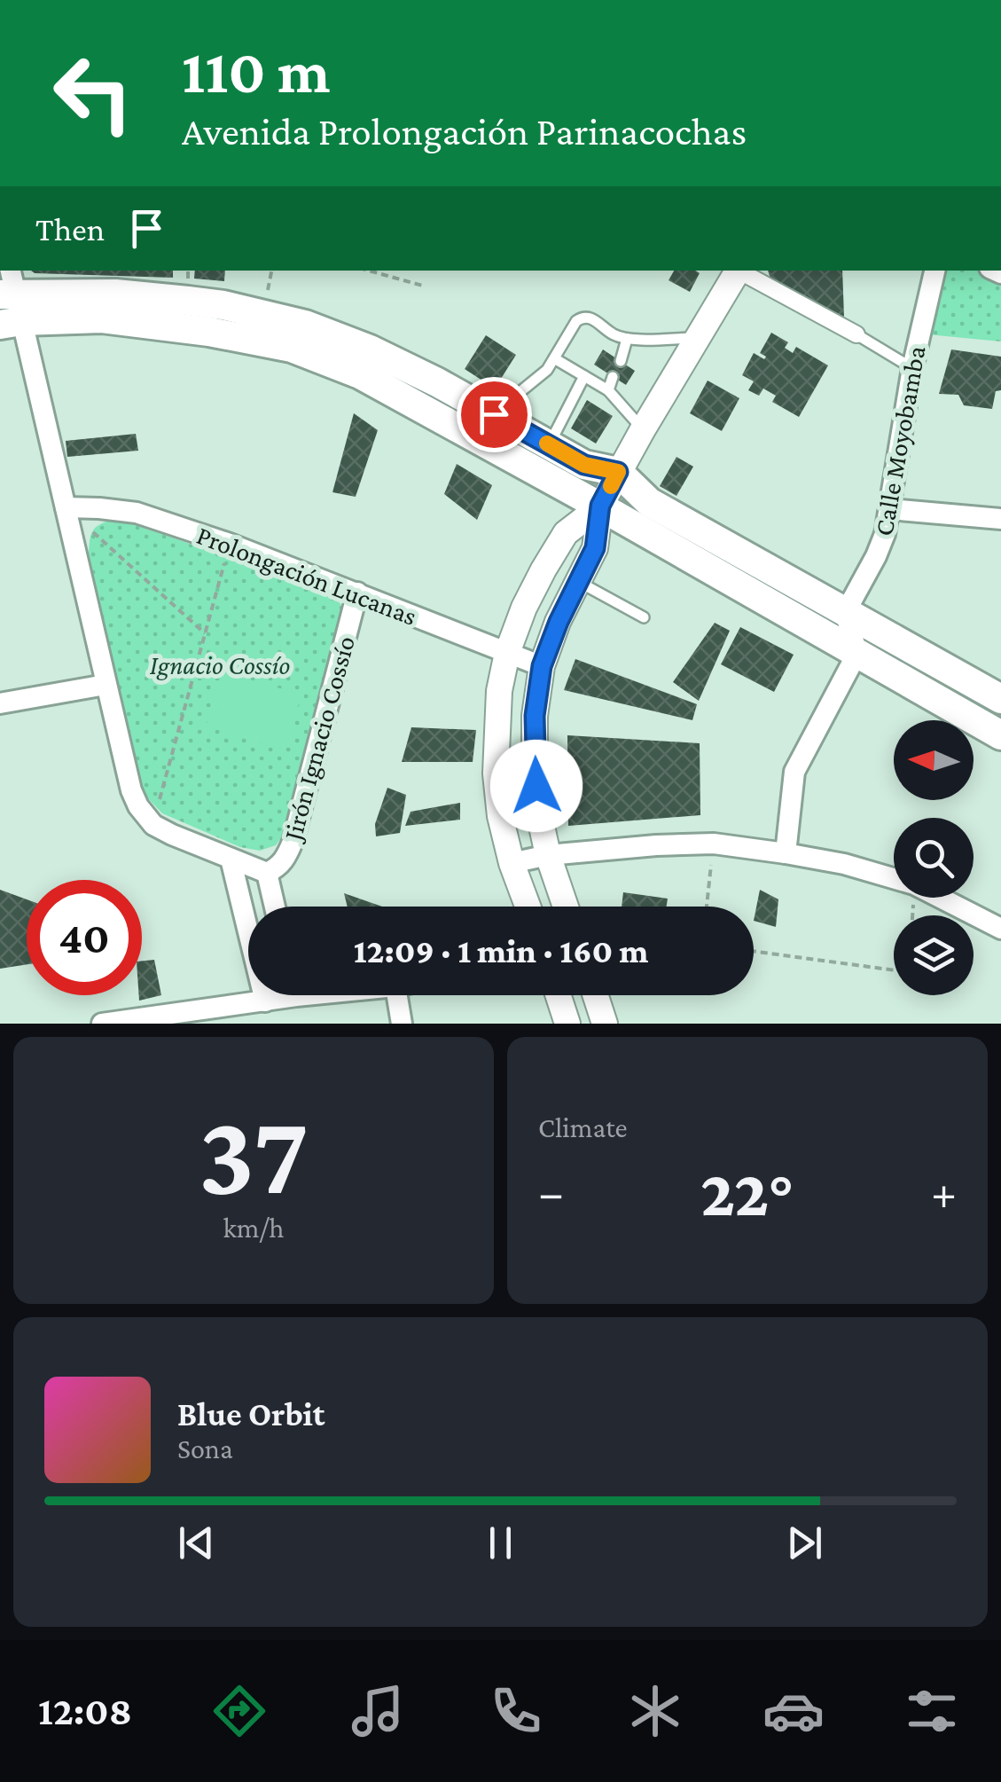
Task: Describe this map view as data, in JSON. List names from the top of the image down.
{
  "streets": {
    "street": ["Calle Moyobamba", "Prolongación Lucanas", "Jirón Ignacio Cossío"]
  },
  "crossings": [
    ["Prolongación Lucanas", "Jirón Ignacio Cossío"]
  ],
  "parks": ["Ignacio Cossío"],
  "north": "left",
  "page": {
    "turn": ["110 m", "Avenida Prolongación Parinacochas"],
    "then": "Then",
    "limit": "40",
    "trip": "12:09 · 1 min · 160 m",
    "tile": [
      ["37", "km/h"],
      "Climate"
    ],
    "heat": ["−", "22°", "+"],
    "song": ["Blue Orbit", "Sona"],
    "tabs": "12:08"
  }
}
